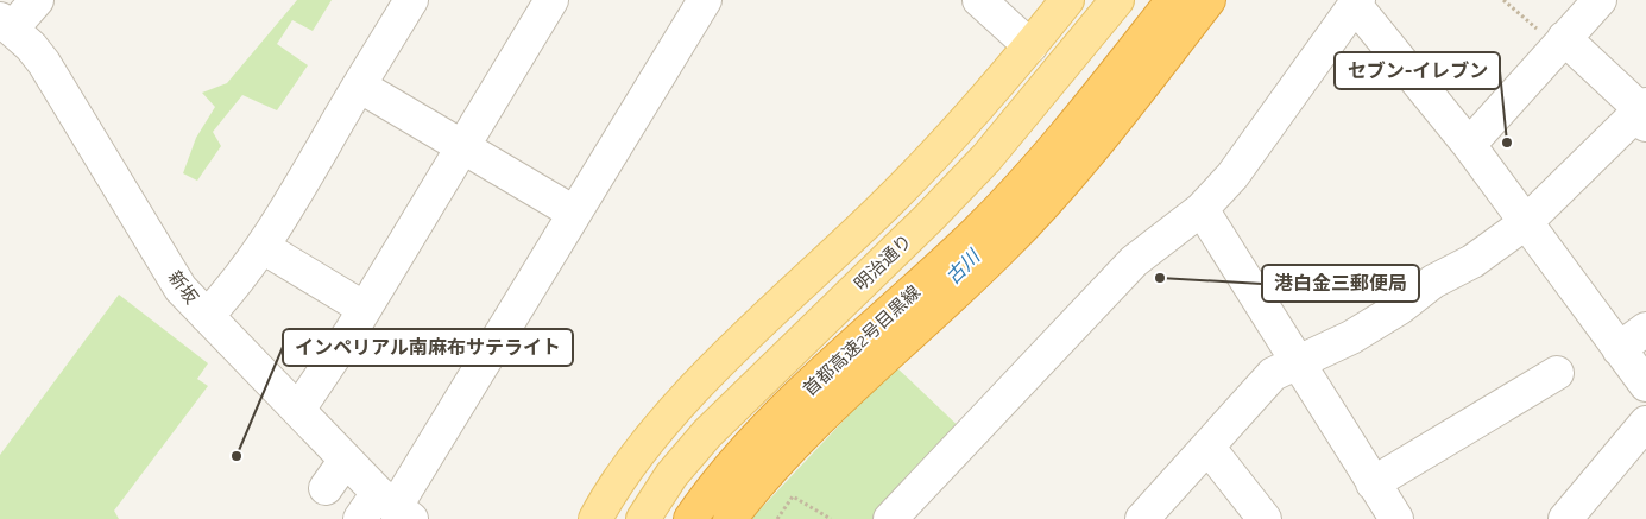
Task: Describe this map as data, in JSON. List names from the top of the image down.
{
  "streets": {
    "highway": ["首都高速2号目黒線"],
    "main road": ["明治通り"],
    "street": ["新坂"]
  },
  "water": ["古川"],
  "places": ["セブン-イレブン", "港白金三郵便局", "インペリアル南麻布サテライト"]
}
